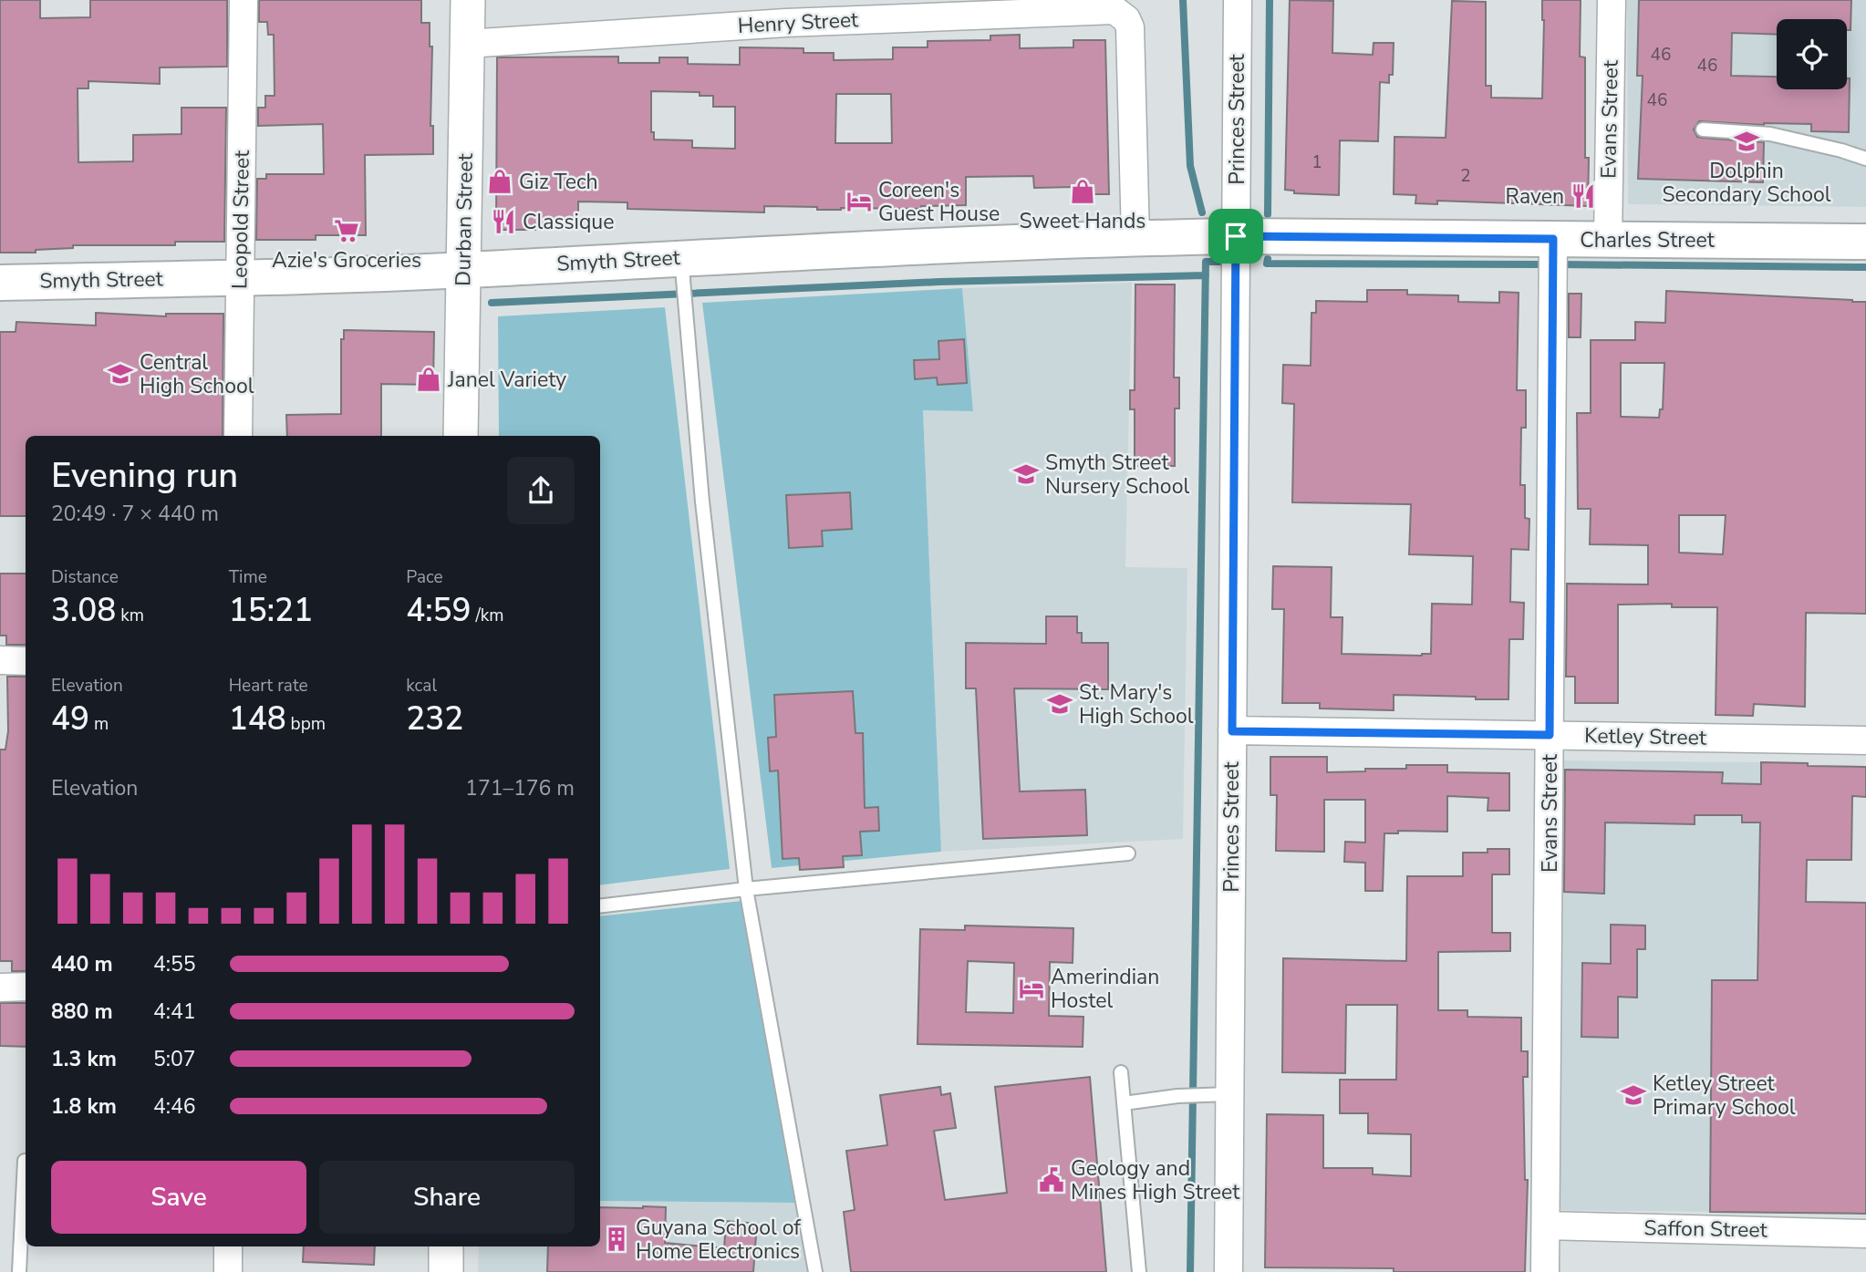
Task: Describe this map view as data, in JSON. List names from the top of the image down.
{
  "streets": {
    "main road": ["Charles Street", "Smyth Street"],
    "street": [
      "Henry Street",
      "Princes Street",
      "Evans Street",
      "Leopold Street",
      "Durban Street",
      "Ketley Street",
      "Saffon Street"
    ]
  },
  "crossings": [
    ["Henry Street", "Durban Street"],
    ["Henry Street", "Smyth Street"],
    ["Princes Street", "Charles Street"],
    ["Princes Street", "Smyth Street"],
    ["Princes Street", "Ketley Street"],
    ["Evans Street", "Charles Street"],
    ["Evans Street", "Ketley Street"],
    ["Evans Street", "Saffon Street"],
    ["Leopold Street", "Smyth Street"],
    ["Durban Street", "Smyth Street"],
    ["Charles Street", "Smyth Street"]
  ],
  "places": {
    "school or university": [
      "Dolphin Secondary School",
      "Central High School",
      "Smyth Street Nursery School",
      "St. Mary's High School",
      "Ketley Street Primary School"
    ],
    "shop": ["Giz Tech", "Sweet Hands", "Janel Variety"],
    "restaurant": ["Raven", "Classique"],
    "hotel": ["Coreen's Guest House", "Amerindian Hostel"],
    "supermarket": ["Azie's Groceries"],
    "public building": ["Geology and Mines High Street"],
    "building": ["Guyana School of Home Electronics"]
  },
  "house_numbers": [
    "46",
    "46",
    "46",
    "1",
    "2"
  ],
  "page": {
    "heading": ["Evening run", "20:49 · 7 × 440 m"],
    "stats": [
      ["Distance", "3.08 km"],
      ["Time", "15:21"],
      ["Pace", "4:59 /km"],
      ["Elevation", "49 m"],
      ["Heart rate", "148 bpm"],
      ["kcal", "232"]
    ],
    "chart": ["Elevation", "171–176 m"],
    "list": [
      {
        "name": "440 m",
        "note": "4:55"
      },
      {
        "name": "880 m",
        "note": "4:41"
      },
      {
        "name": "1.3 km",
        "note": "5:07"
      },
      {
        "name": "1.8 km",
        "note": "4:46"
      }
    ],
    "buttons": ["Save", "Share"]
  }
}
